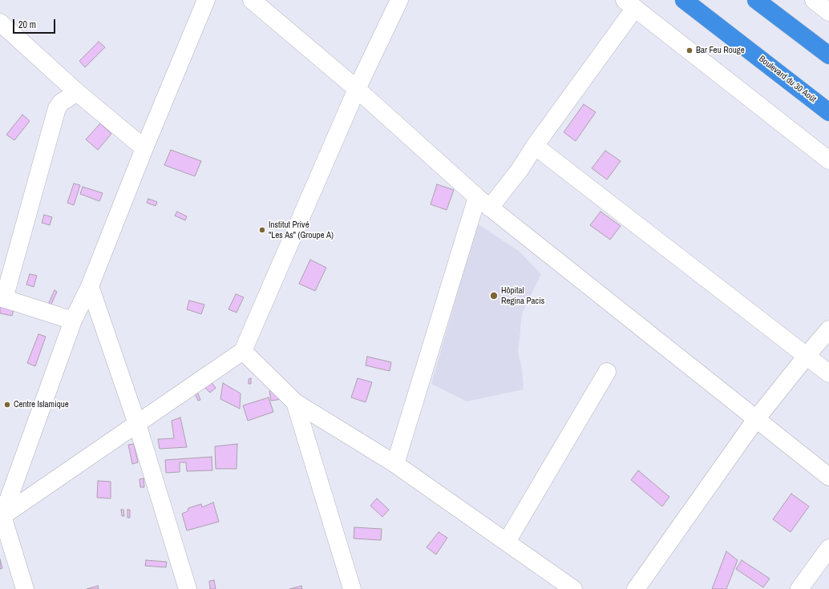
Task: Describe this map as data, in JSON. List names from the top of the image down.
{
  "streets": {
    "highway": ["Boulevard du 30 Août"]
  },
  "places": [
    "Bar Feu Rouge",
    "Institut Privé \"Les As\" (Groupe A)",
    "Hôpital Regina Pacis",
    "Centre Islamique"
  ],
  "scale_bar": "20 m"
}
